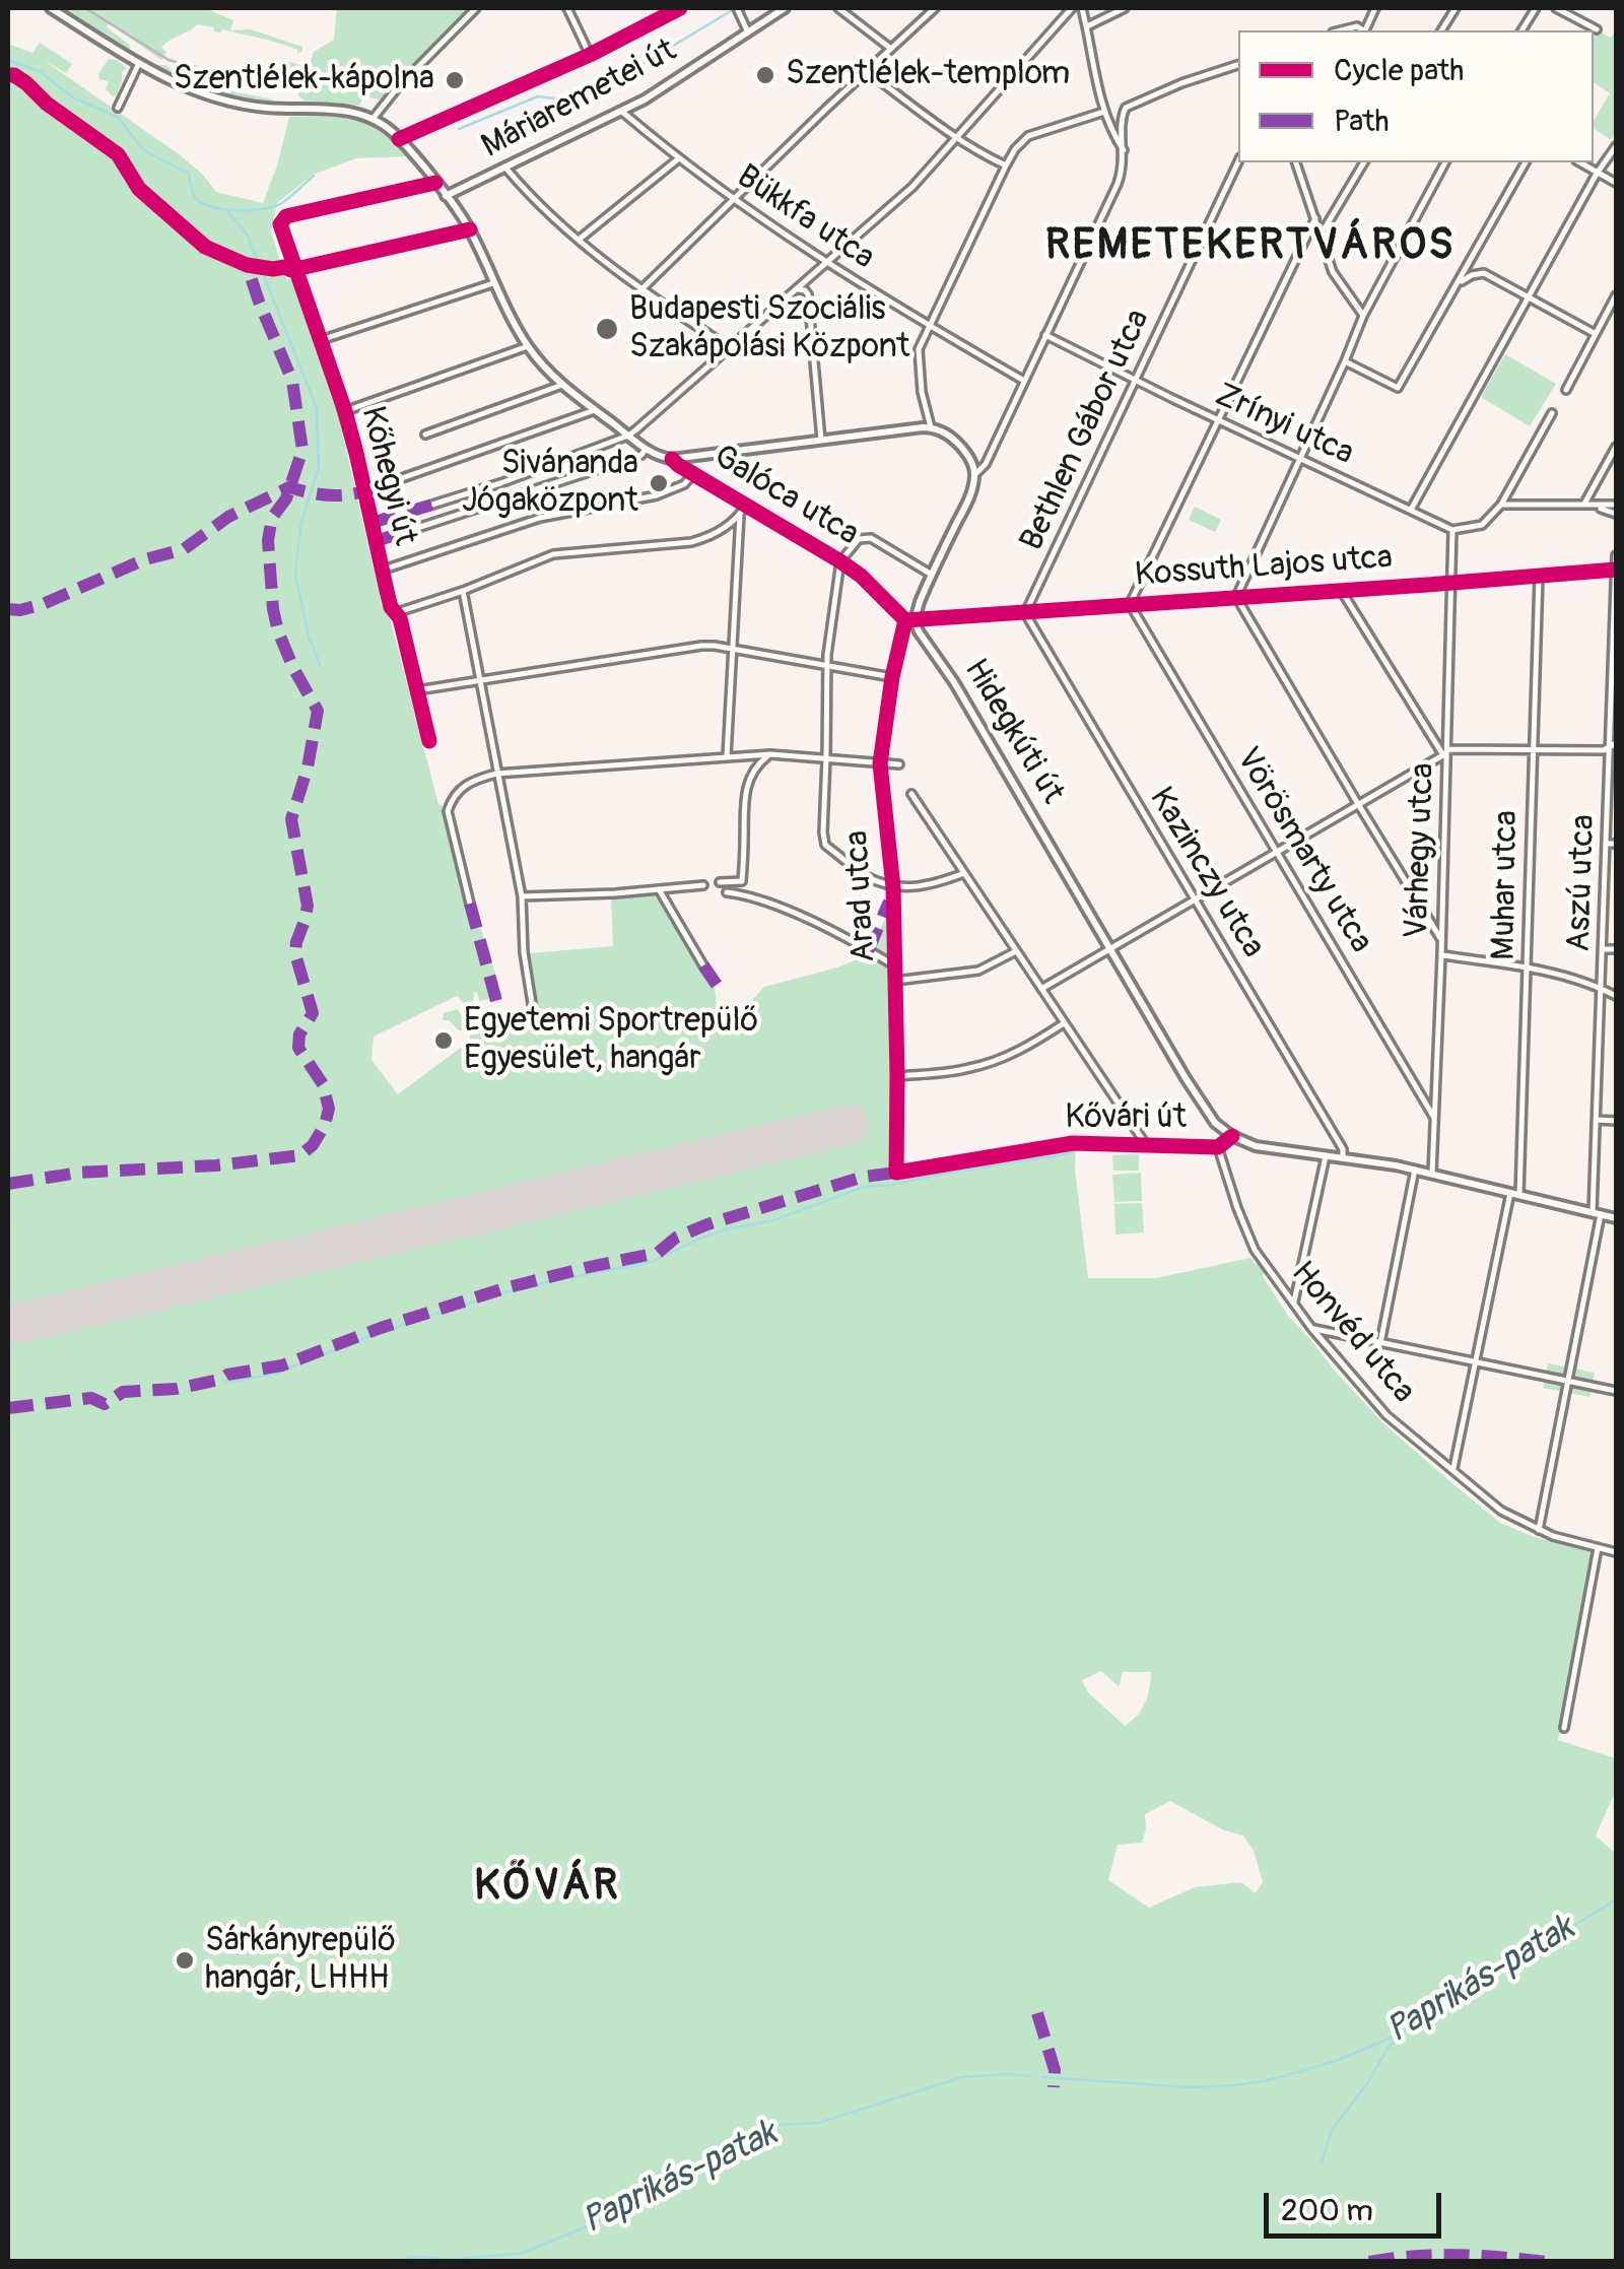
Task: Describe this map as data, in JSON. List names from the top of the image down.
{
  "streets": {
    "main road": ["Máriaremetei út", "Hidegkúti út"],
    "street": [
      "Bükkfa utca",
      "Zrínyi utca",
      "Bethlen Gábor utca",
      "Kőhegyi út",
      "Galóca utca",
      "Kossuth Lajos utca",
      "Vörösmarty utca",
      "Várhegy utca",
      "Kazinczy utca",
      "Aszú utca",
      "Muhar utca",
      "Arad utca",
      "Kővári út",
      "Honvéd utca"
    ]
  },
  "crossings": [
    ["Máriaremetei út", "Bükkfa utca"],
    ["Zrínyi utca", "Bethlen Gábor utca"],
    ["Zrínyi utca", "Várhegy utca"],
    ["Bethlen Gábor utca", "Kossuth Lajos utca"],
    ["Bethlen Gábor utca", "Kazinczy utca"],
    ["Galóca utca", "Arad utca"],
    ["Kossuth Lajos utca", "Hidegkúti út"],
    ["Kossuth Lajos utca", "Vörösmarty utca"],
    ["Kossuth Lajos utca", "Várhegy utca"],
    ["Kossuth Lajos utca", "Kazinczy utca"],
    ["Kossuth Lajos utca", "Aszú utca"],
    ["Kossuth Lajos utca", "Muhar utca"],
    ["Hidegkúti út", "Kővári út"],
    ["Vörösmarty utca", "Várhegy utca"],
    ["Aszú utca", "Honvéd utca"],
    ["Muhar utca", "Honvéd utca"],
    ["Arad utca", "Kővári út"],
    ["Kővári út", "Honvéd utca"]
  ],
  "districts": ["REMETEKERTVÁROS", "KŐVÁR"],
  "water": ["Paprikás-patak"],
  "places": [
    "Szentlélek-templom",
    "Szentlélek-kápolna",
    "Budapesti Szociális Szakápolási Központ",
    "Sivánanda Jógaközpont",
    "Egyetemi Sportrepülő Egyesület, hangár",
    "Sárkányrepülő hangár, LHHH"
  ],
  "legend": ["Cycle path", "Path"],
  "scale_bar": "200 m"
}
